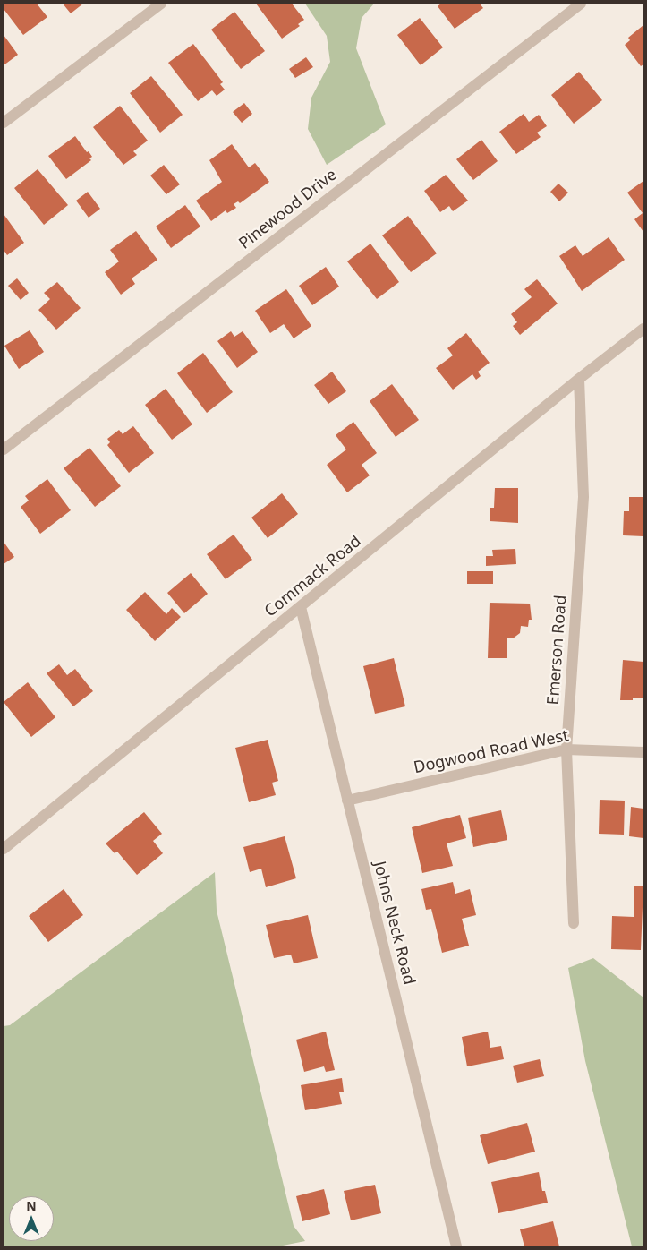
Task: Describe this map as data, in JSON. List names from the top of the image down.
{
  "streets": {
    "street": [
      "Pinewood Drive",
      "Commack Road",
      "Emerson Road",
      "Dogwood Road West",
      "Johns Neck Road"
    ]
  },
  "crossings": [
    ["Commack Road", "Emerson Road"],
    ["Commack Road", "Johns Neck Road"],
    ["Emerson Road", "Dogwood Road West"],
    ["Dogwood Road West", "Johns Neck Road"]
  ],
  "north": "top"
}
